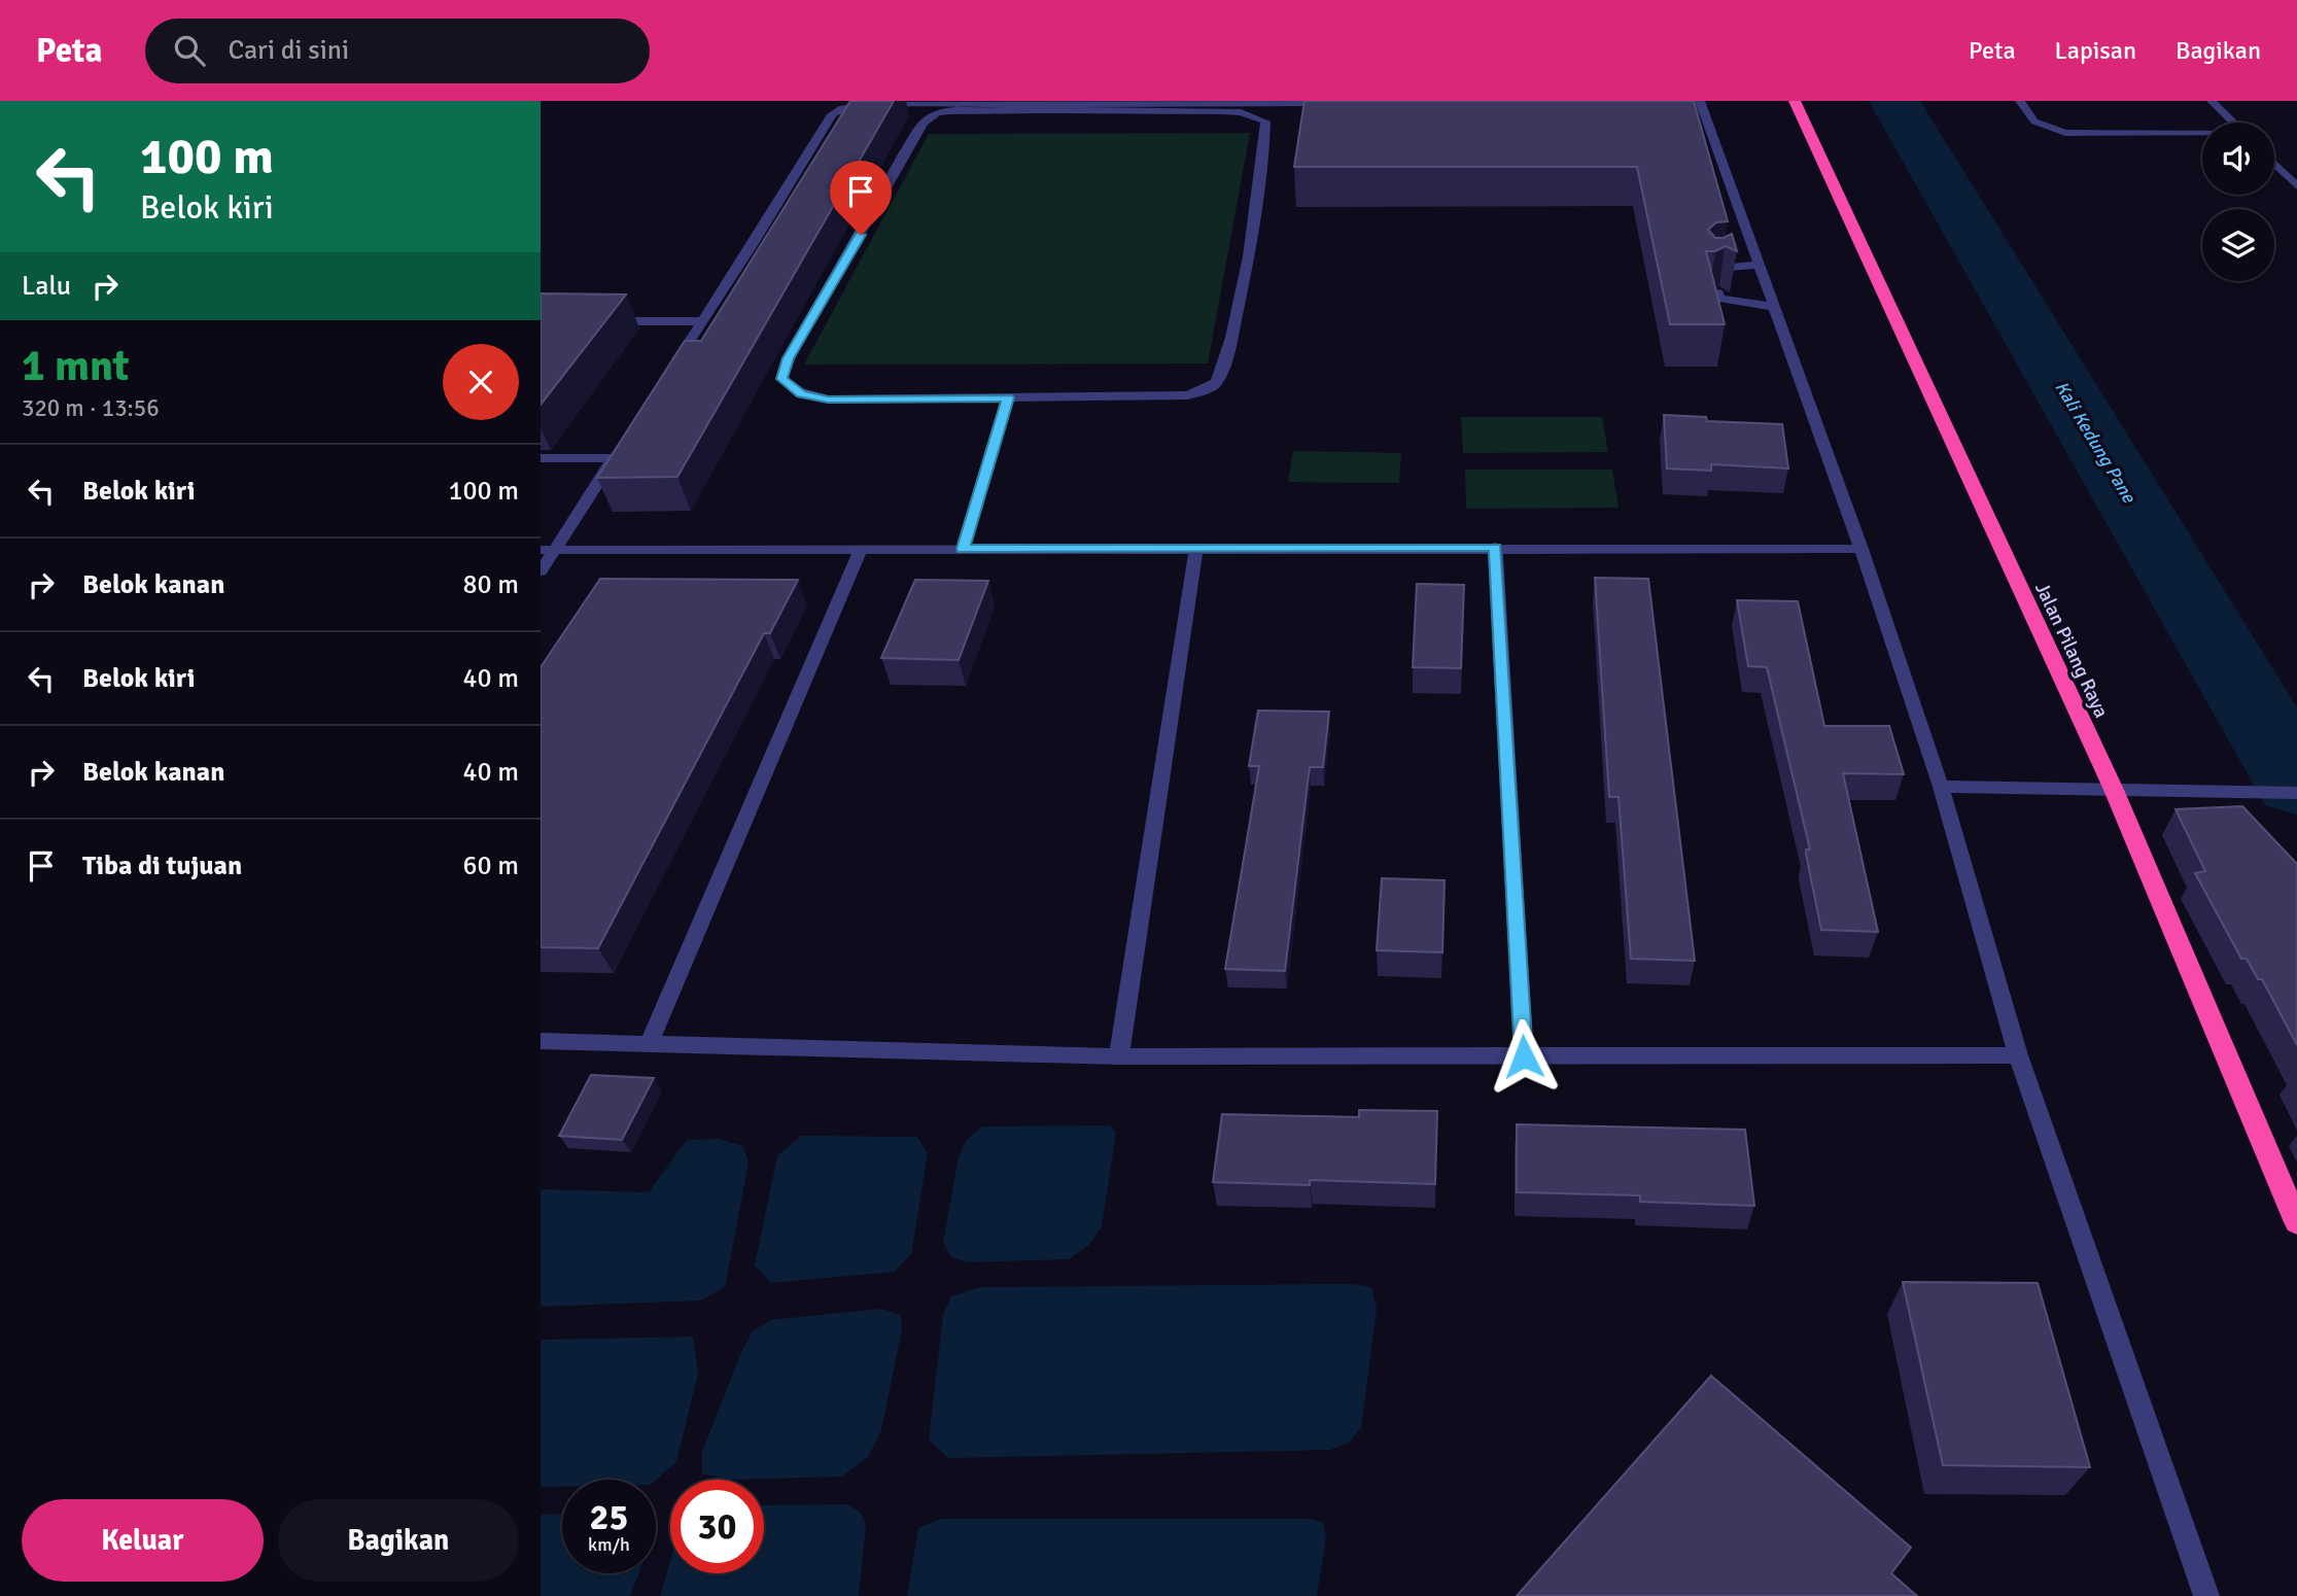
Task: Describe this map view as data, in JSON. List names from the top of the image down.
{
  "streets": {
    "highway": ["Jalan Pilang Raya"]
  },
  "water": ["Kali Kedung Pane"],
  "page": {
    "header": "Peta",
    "search": "Cari di sini",
    "nav": ["Peta", "Lapisan", "Bagikan"],
    "turn": ["100 m", "Belok kiri"],
    "then": "Lalu",
    "heading": ["1 mnt", "320 m · 13:56"],
    "list": [
      {
        "name": "Belok kiri",
        "value": "100 m"
      },
      {
        "name": "Belok kanan",
        "value": "80 m"
      },
      {
        "name": "Belok kiri",
        "value": "40 m"
      },
      {
        "name": "Belok kanan",
        "value": "40 m"
      },
      {
        "name": "Tiba di tujuan",
        "value": "60 m"
      }
    ],
    "speed": "25 km/h",
    "limit": "30",
    "buttons": ["Keluar", "Bagikan"]
  }
}
